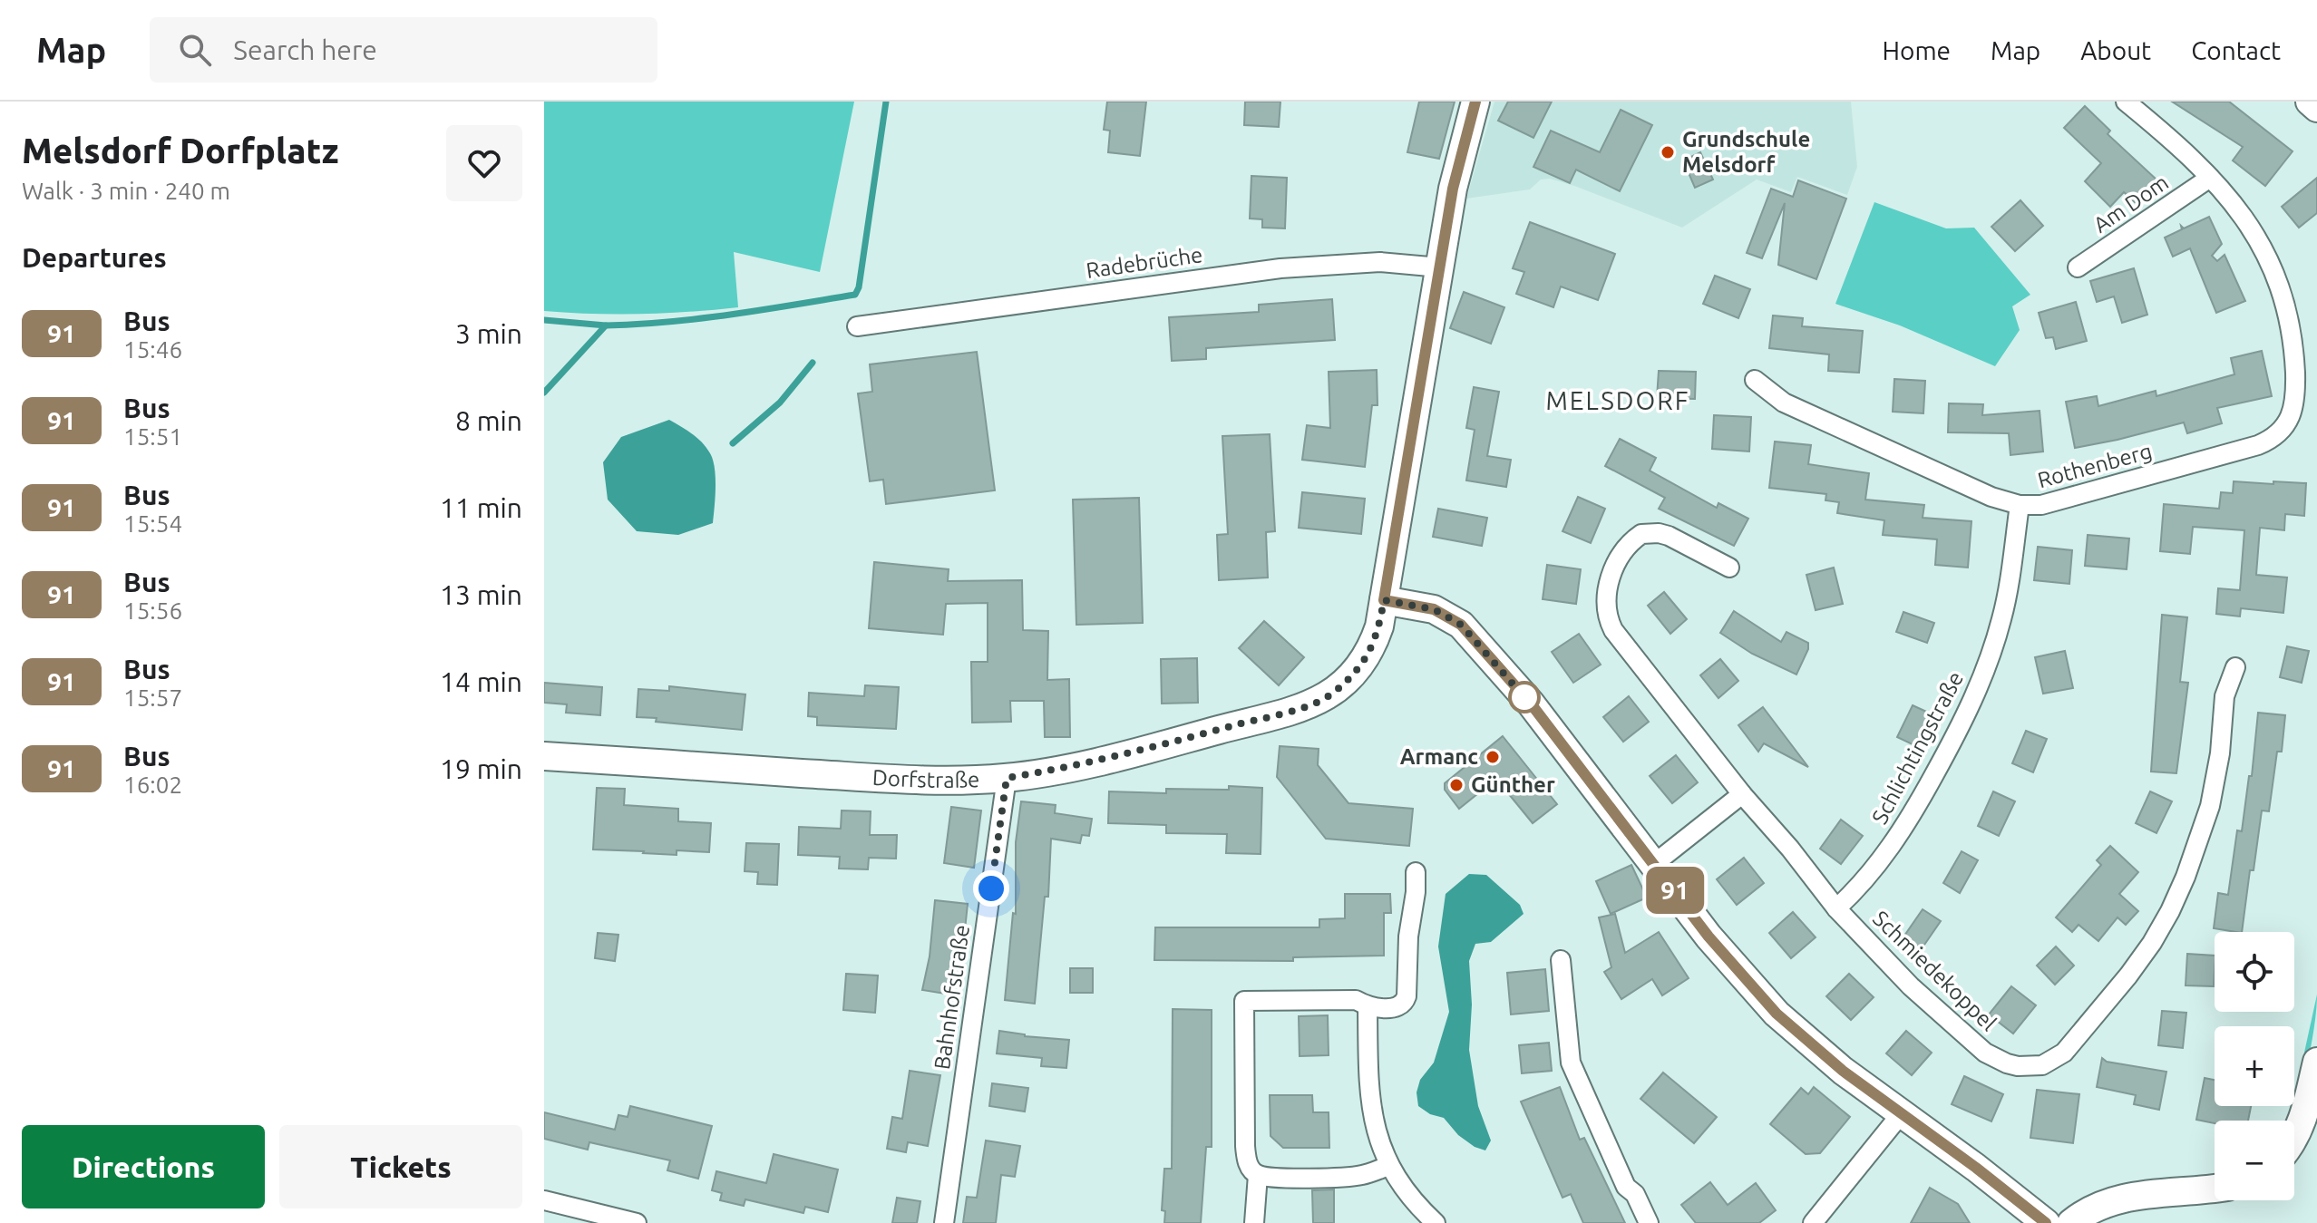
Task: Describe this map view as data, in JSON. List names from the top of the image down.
{
  "streets": {
    "street": [
      "Am Dom",
      "Radebrüche",
      "Rothenberg",
      "Schlichtingstraße",
      "Dorfstraße",
      "Schmiedekoppel",
      "Bahnhofstraße"
    ]
  },
  "crossings": [
    ["Am Dom", "Rothenberg"],
    ["Radebrüche", "Dorfstraße"],
    ["Rothenberg", "Schlichtingstraße"],
    ["Schlichtingstraße", "Schmiedekoppel"],
    ["Dorfstraße", "Bahnhofstraße"]
  ],
  "districts": ["MELSDORF"],
  "places": ["Grundschule Melsdorf", "Armanc", "Günther"],
  "lines": ["bus line 91"],
  "page": {
    "header": "Map",
    "search": "Search here",
    "nav": [
      "Home",
      "Map",
      "About",
      "Contact"
    ],
    "heading": [
      ["Melsdorf Dorfplatz", "Walk · 3 min · 240 m"],
      "Departures"
    ],
    "on_map": "91",
    "list": [
      {
        "mark": "91",
        "name": "Bus",
        "note": "15:46",
        "value": "3 min"
      },
      {
        "mark": "91",
        "name": "Bus",
        "note": "15:51",
        "value": "8 min"
      },
      {
        "mark": "91",
        "name": "Bus",
        "note": "15:54",
        "value": "11 min"
      },
      {
        "mark": "91",
        "name": "Bus",
        "note": "15:56",
        "value": "13 min"
      },
      {
        "mark": "91",
        "name": "Bus",
        "note": "15:57",
        "value": "14 min"
      },
      {
        "mark": "91",
        "name": "Bus",
        "note": "16:02",
        "value": "19 min"
      }
    ],
    "map_buttons": ["+", "−"],
    "buttons": ["Directions", "Tickets"]
  }
}
